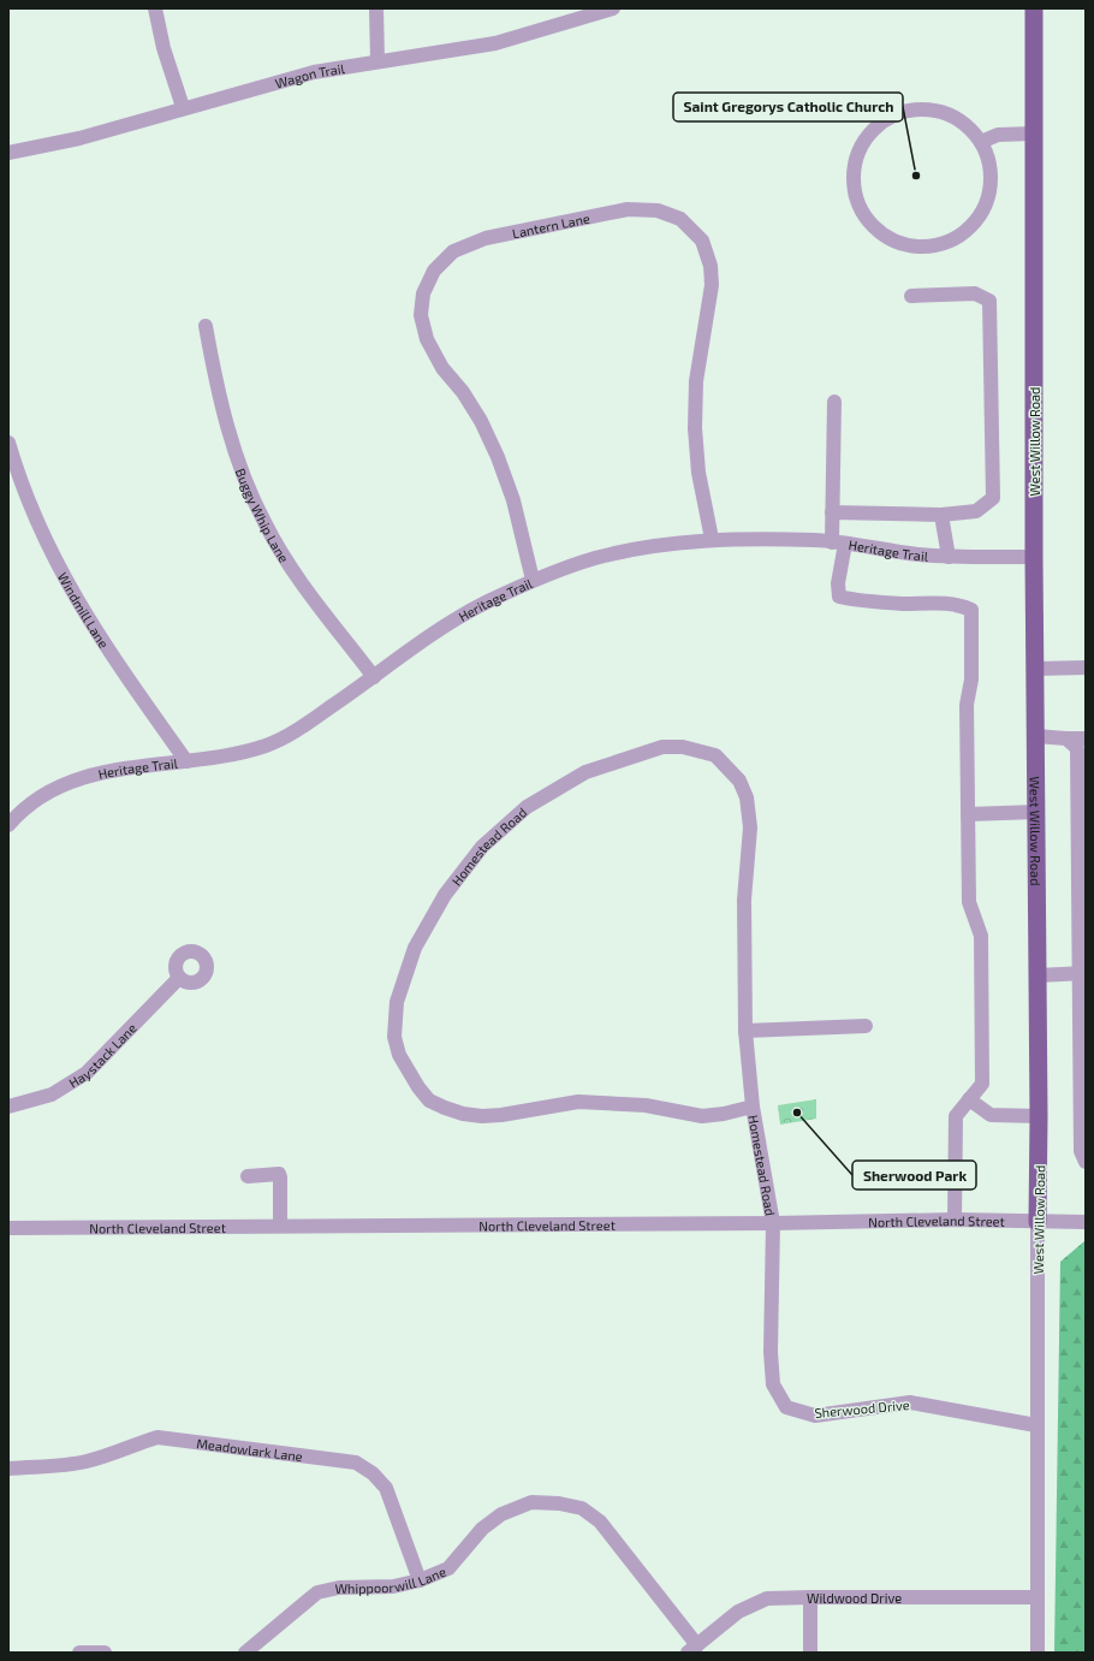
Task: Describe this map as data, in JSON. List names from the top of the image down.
{
  "streets": {
    "main road": ["West Willow Road"],
    "street": [
      "Wagon Trail",
      "Lantern Lane",
      "Buggy Whip Lane",
      "Heritage Trail",
      "Windmill Lane",
      "Homestead Road",
      "Haystack Lane",
      "North Cleveland Street",
      "Sherwood Drive",
      "Meadowlark Lane",
      "Whippoorwill Lane",
      "Wildwood Drive"
    ]
  },
  "crossings": [
    ["Lantern Lane", "Heritage Trail"],
    ["West Willow Road", "Heritage Trail"],
    ["West Willow Road", "North Cleveland Street"],
    ["West Willow Road", "Sherwood Drive"],
    ["West Willow Road", "Wildwood Drive"],
    ["Buggy Whip Lane", "Heritage Trail"],
    ["Heritage Trail", "Windmill Lane"],
    ["Homestead Road", "North Cleveland Street"],
    ["Homestead Road", "Sherwood Drive"],
    ["North Cleveland Street", "Sherwood Drive"],
    ["Meadowlark Lane", "Whippoorwill Lane"],
    ["Whippoorwill Lane", "Wildwood Drive"]
  ],
  "places": ["Saint Gregorys Catholic Church", "Sherwood Park"]
}
